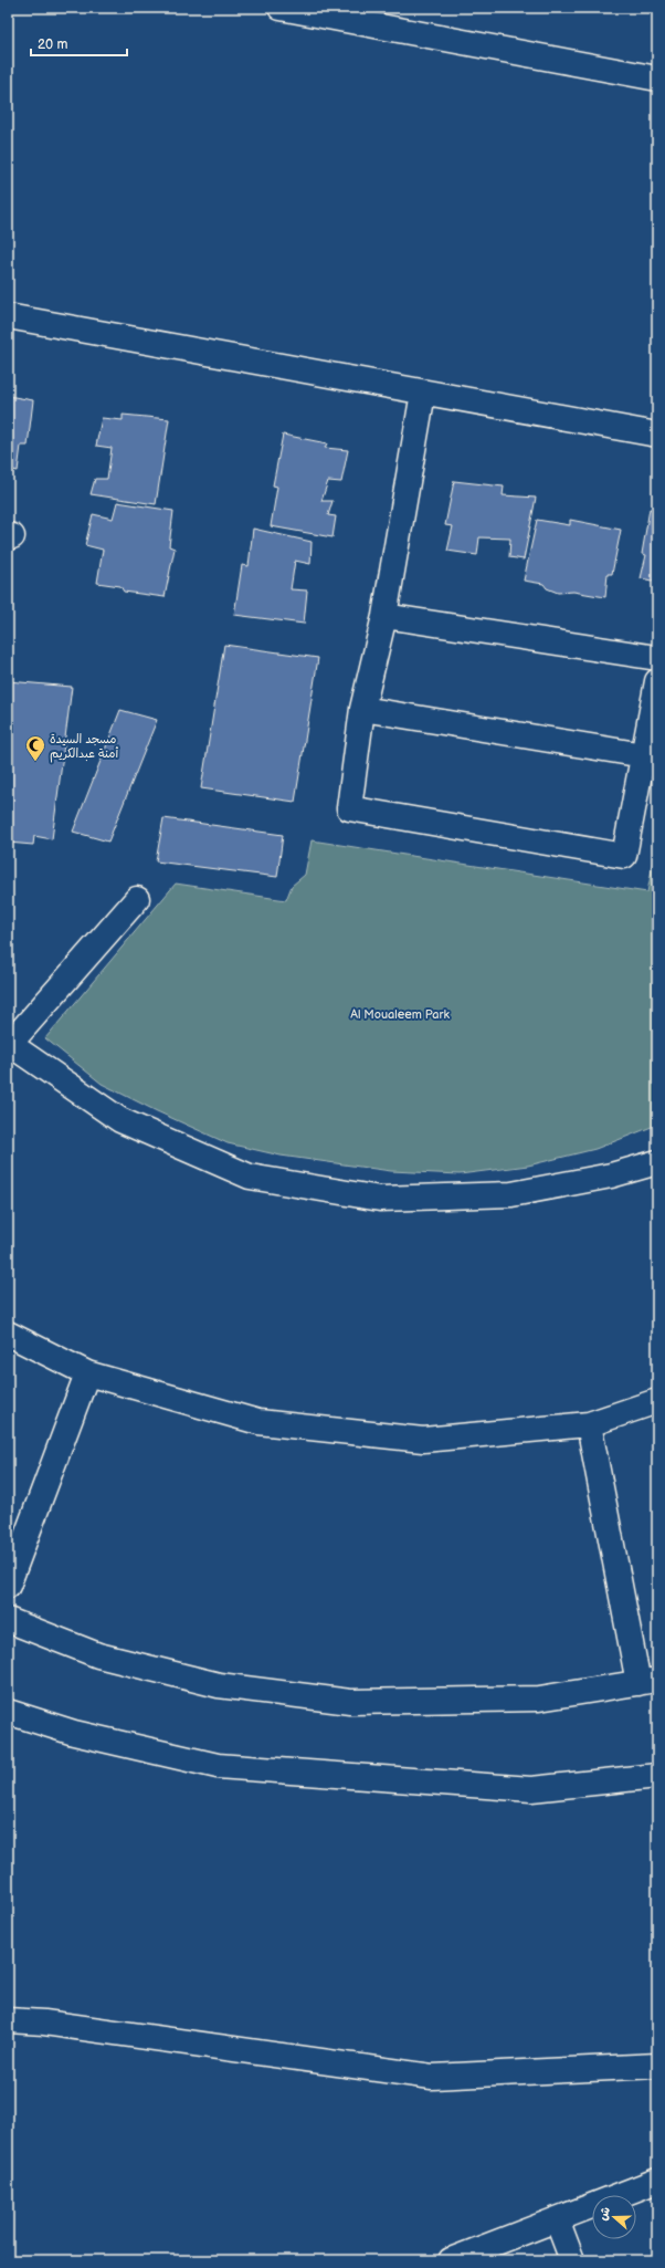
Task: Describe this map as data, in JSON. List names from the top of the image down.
{
  "parks": ["Al Moualeem Park"],
  "places": {
    "mosque": ["مسجد السيدة أمنة عبدالكريم"]
  },
  "scale_bar": "20 m",
  "north": "left"
}
